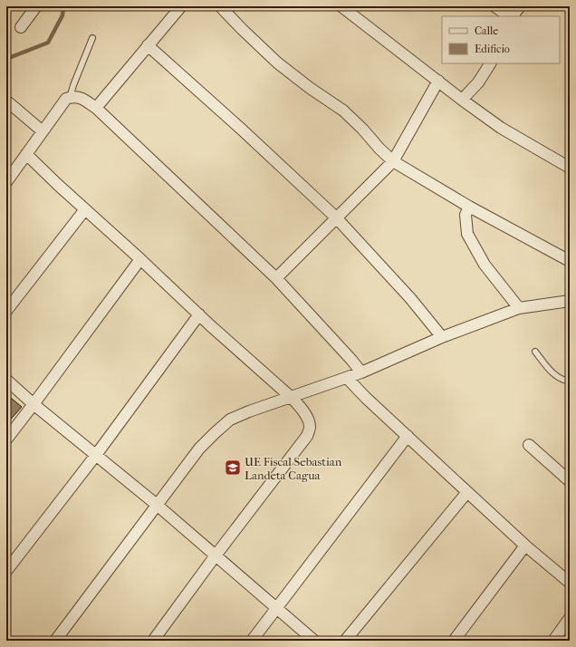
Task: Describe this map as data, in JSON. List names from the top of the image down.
{
  "places": {
    "school or university": ["UE Fiscal Sebastian Landeta Cagua"]
  },
  "legend": ["Calle", "Edificio"]
}
